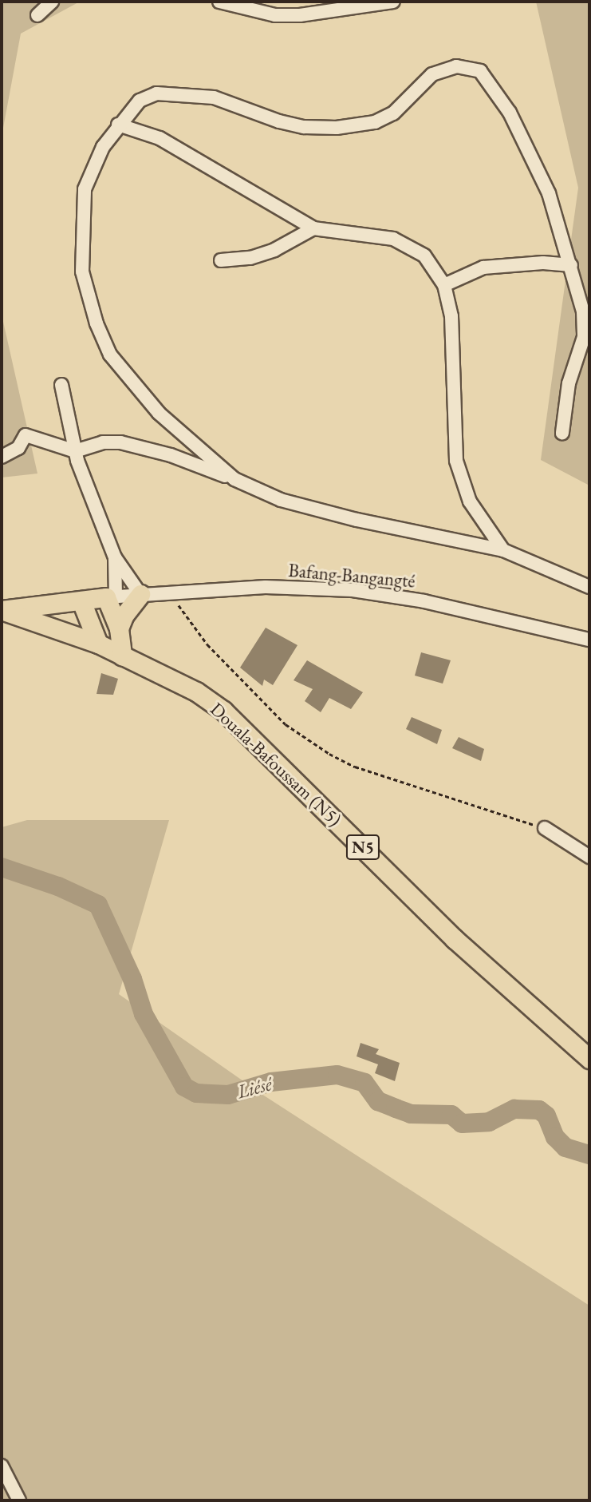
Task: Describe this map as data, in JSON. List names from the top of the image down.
{
  "streets": {
    "highway": ["Douala-Bafoussam (N5)", "N5"],
    "street": ["Bafang-Bangangté"]
  },
  "water": ["Liésé"]
}
